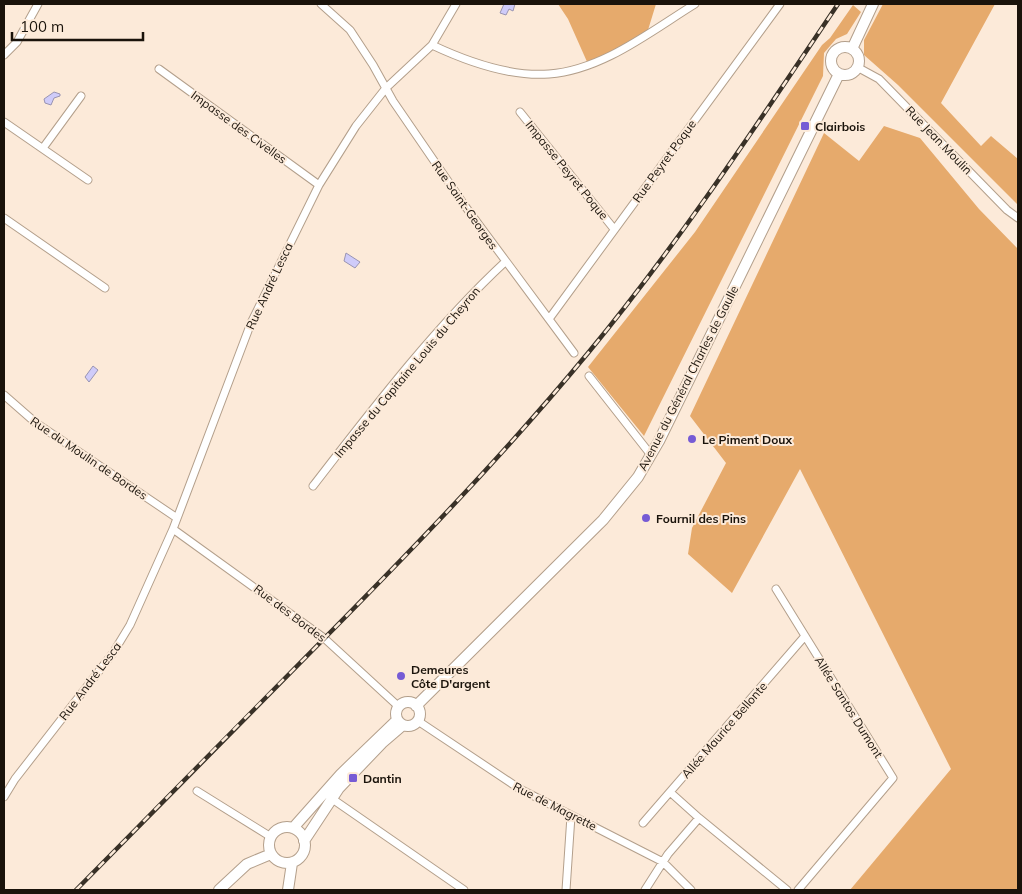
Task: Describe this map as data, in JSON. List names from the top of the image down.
{
  "streets": {
    "main road": ["Avenue du Général Charles de Gaulle"],
    "street": [
      "Impasse des Civelles",
      "Rue Jean Moulin",
      "Rue Peyret Poque",
      "Impasse Peyret Poque",
      "Rue Saint-Georges",
      "Rue André Lesca",
      "Impasse du Capitaine Louis du Cheyron",
      "Rue du Moulin de Bordes",
      "Rue des Bordes",
      "Allée Santos Dumont",
      "Allée Maurice Bellonte",
      "Rue de Magrette"
    ]
  },
  "crossings": [
    ["Impasse des Civelles", "Rue André Lesca"],
    ["Rue Jean Moulin", "Avenue du Général Charles de Gaulle"],
    ["Rue Peyret Poque", "Impasse Peyret Poque"],
    ["Rue Peyret Poque", "Rue Saint-Georges"],
    ["Rue Saint-Georges", "Rue André Lesca"],
    ["Rue Saint-Georges", "Impasse du Capitaine Louis du Cheyron"],
    ["Rue André Lesca", "Rue du Moulin de Bordes"],
    ["Rue André Lesca", "Rue des Bordes"],
    ["Avenue du Général Charles de Gaulle", "Rue des Bordes"],
    ["Avenue du Général Charles de Gaulle", "Rue de Magrette"],
    ["Rue des Bordes", "Rue de Magrette"],
    ["Allée Santos Dumont", "Allée Maurice Bellonte"]
  ],
  "places": {
    "transit": ["Clairbois", "Dantin"],
    "other": ["Le Piment Doux", "Fournil des Pins", "Demeures Côte D'argent"]
  },
  "scale_bar": "100 m"
}
